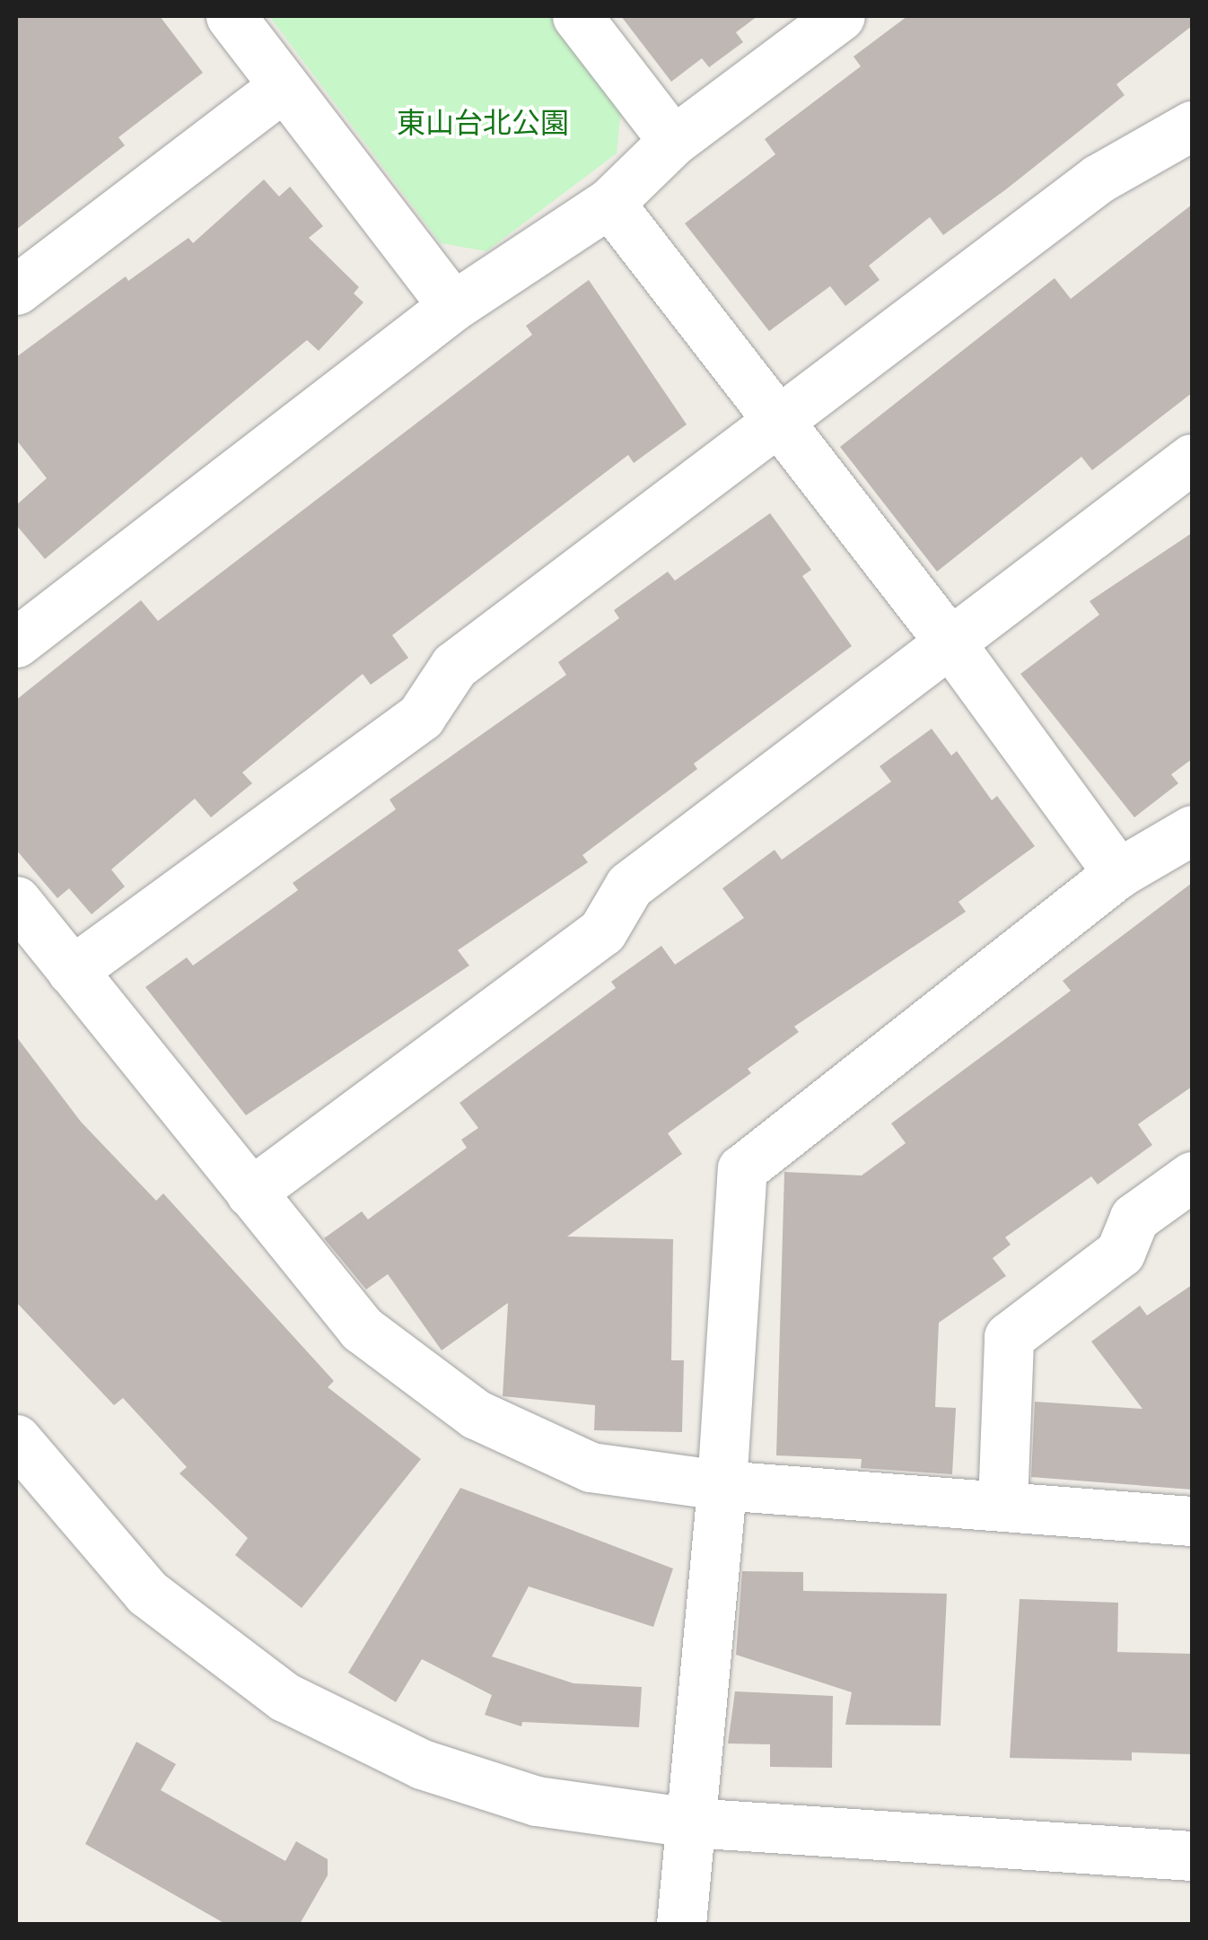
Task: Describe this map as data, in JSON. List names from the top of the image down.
{
  "parks": ["東山台北公園"]
}
